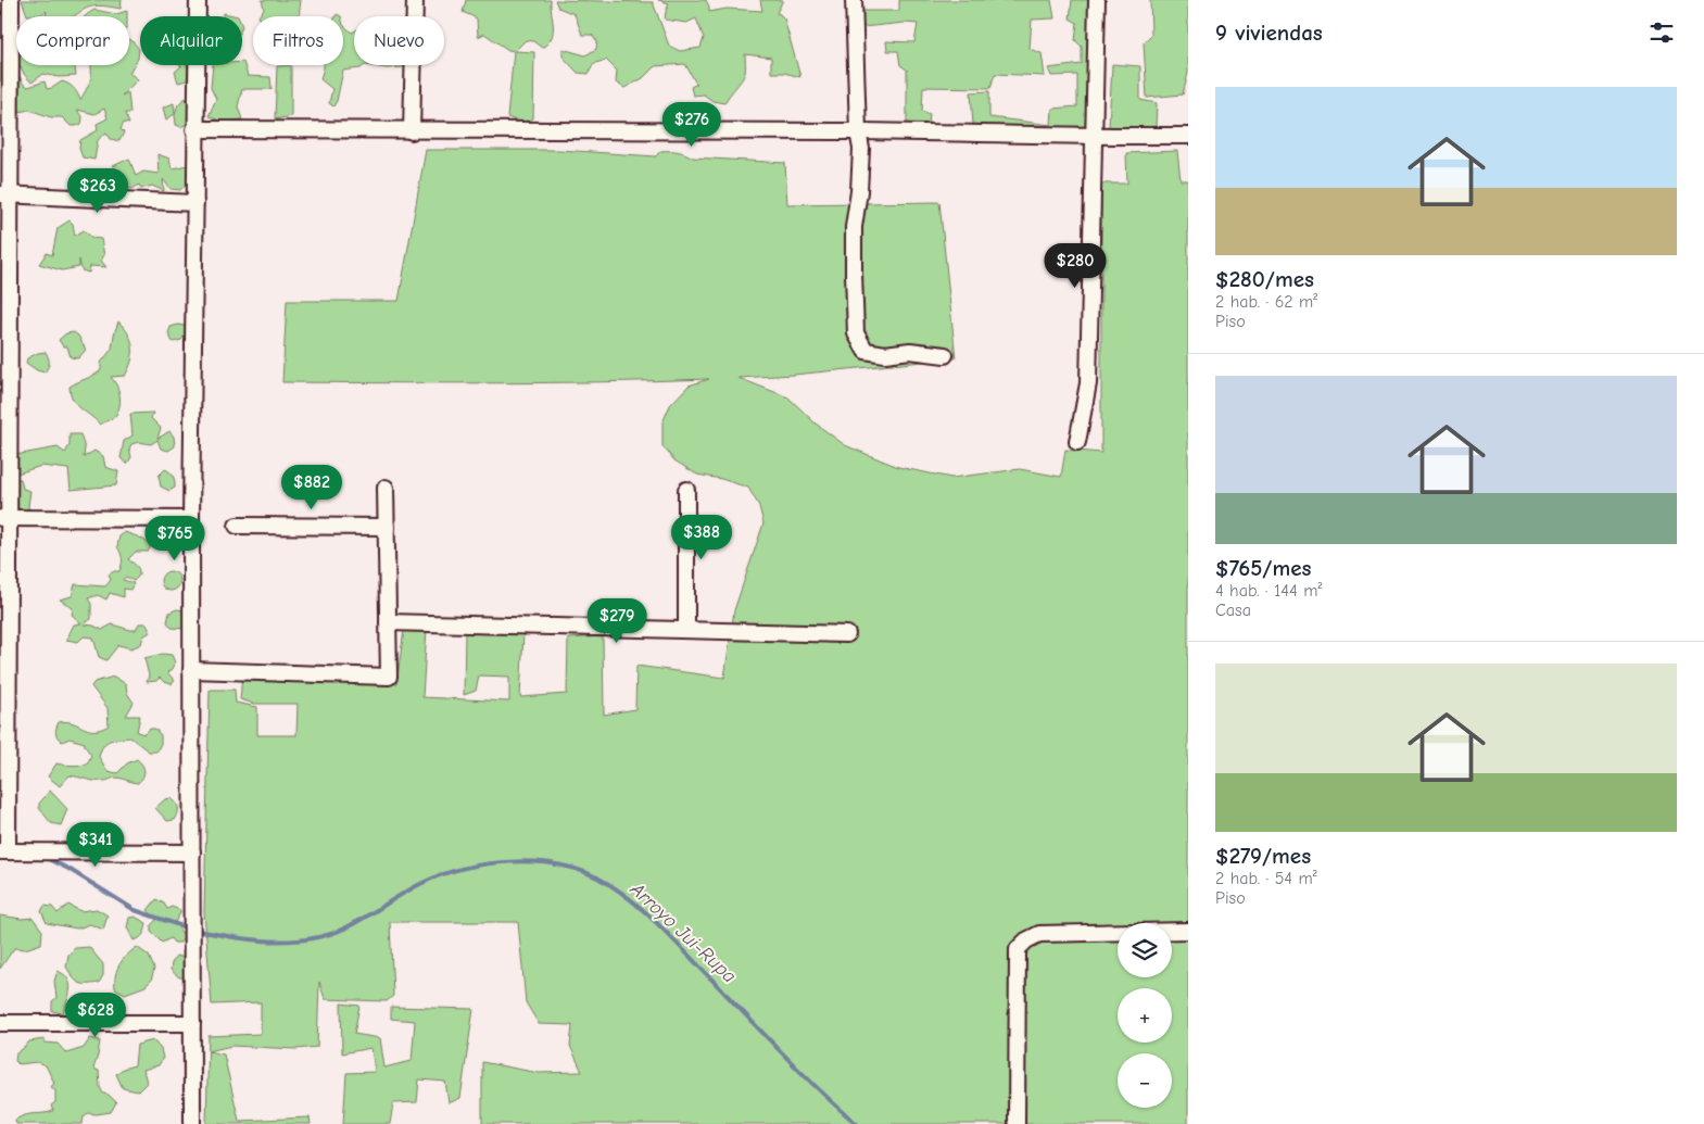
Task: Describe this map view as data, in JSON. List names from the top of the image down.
{
  "water": ["Arroyo Jui-Rupa"],
  "page": {
    "heading": "9 viviendas",
    "chip": [
      "Comprar",
      "Alquilar",
      "Filtros",
      "Nuevo"
    ],
    "list": [
      {
        "name": "$280/mes",
        "note": "2 hab. · 62 m² · Piso"
      },
      {
        "name": "$765/mes",
        "note": "4 hab. · 144 m² · Casa"
      },
      {
        "name": "$279/mes",
        "note": "2 hab. · 54 m² · Piso"
      }
    ],
    "price": [
      "$276",
      "$263",
      "$280",
      "$882",
      "$388",
      "$765",
      "$279",
      "$341",
      "$628"
    ],
    "map_buttons": ["+", "−"]
  }
}
